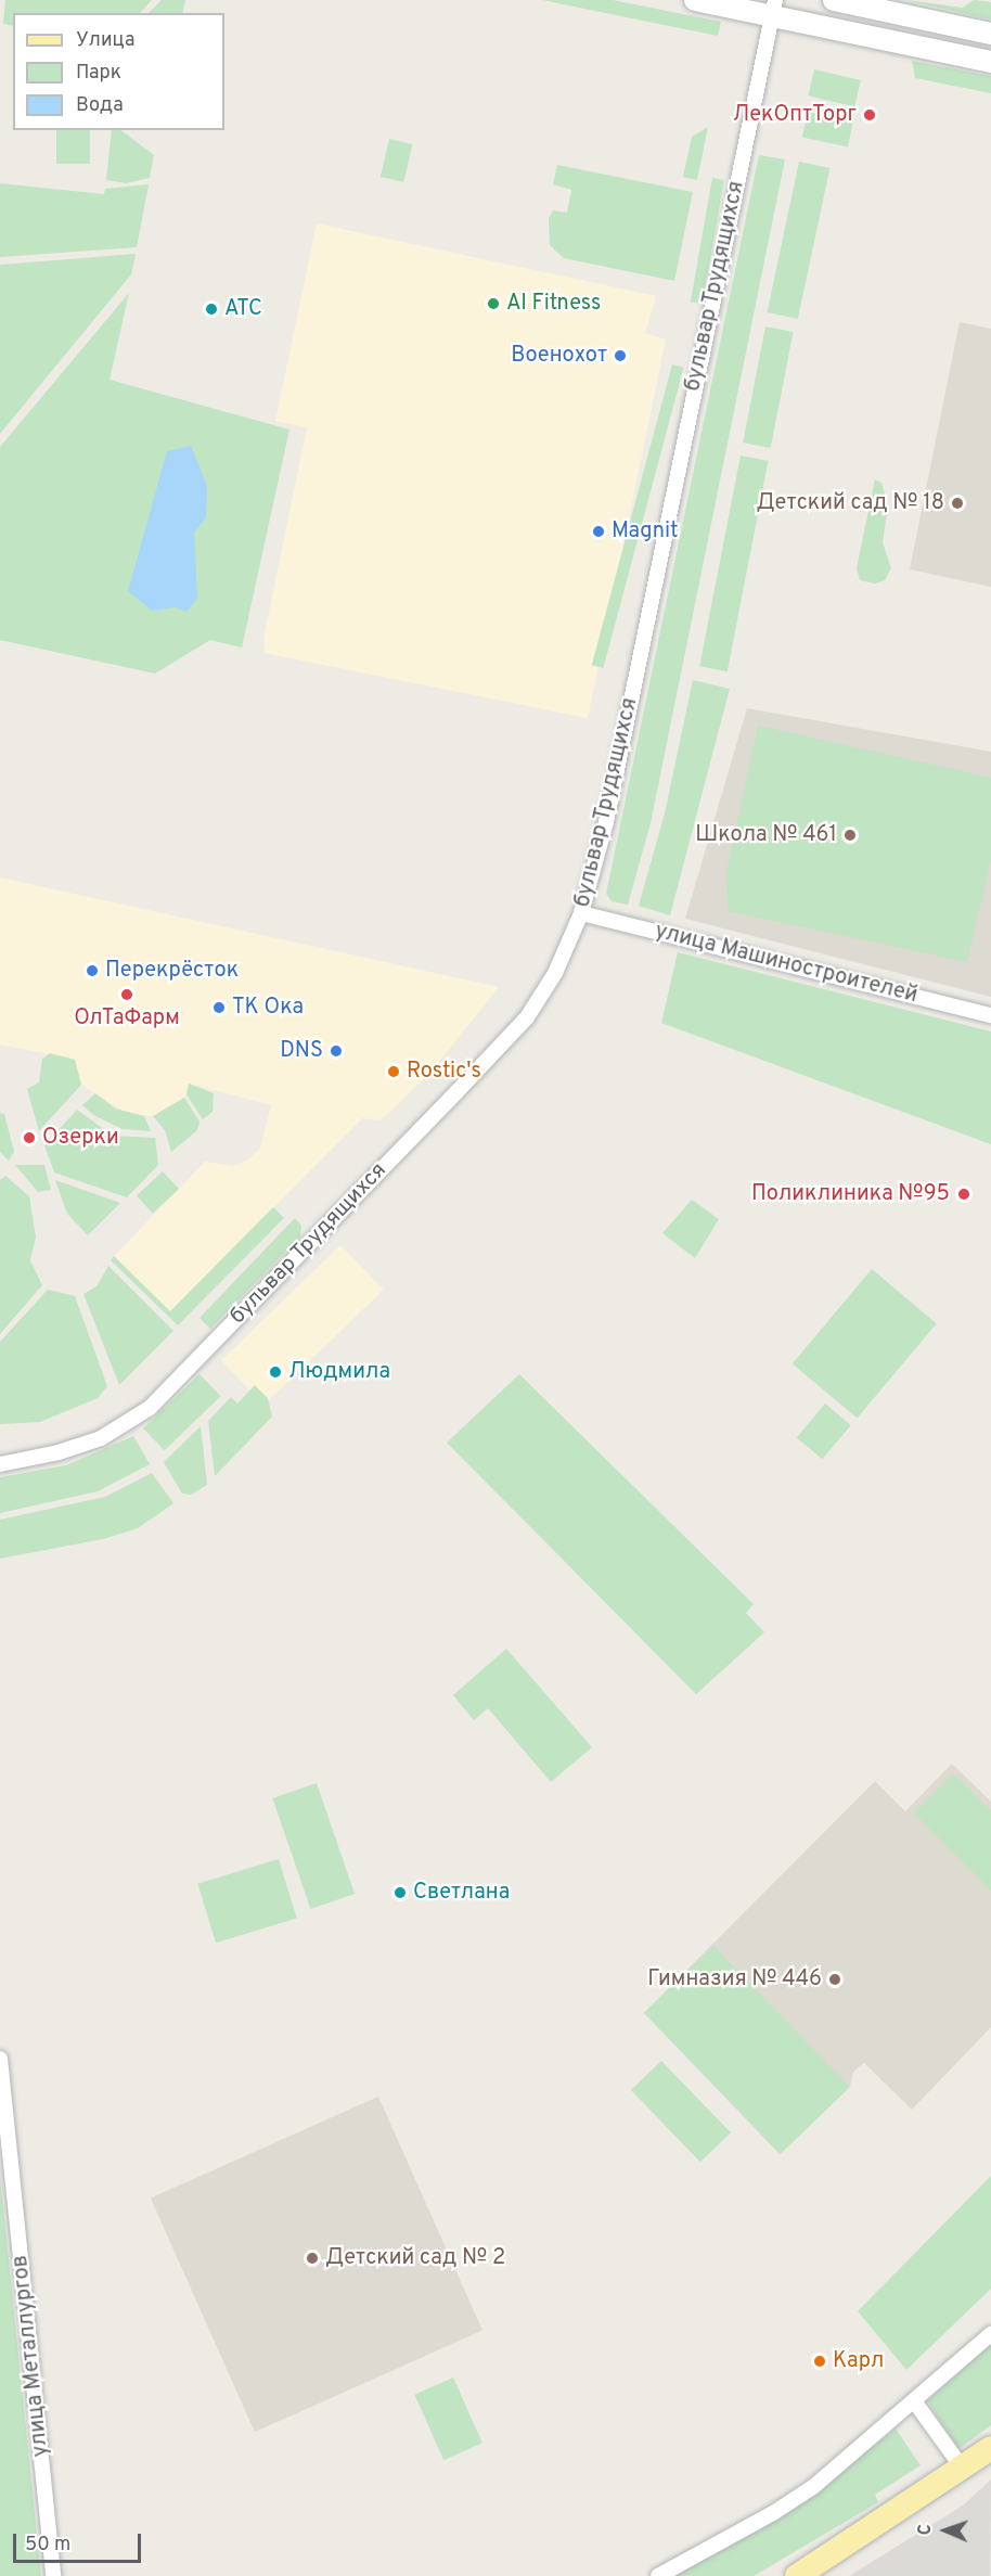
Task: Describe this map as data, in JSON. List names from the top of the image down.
{
  "streets": {
    "street": ["бульвар Трудящихся", "улица Машиностроителей", "улица Металлургов"]
  },
  "crossings": [
    ["бульвар Трудящихся", "улица Машиностроителей"]
  ],
  "places": [
    "ЛекОптТорг",
    "AI Fitness",
    "АТС",
    "Военохот",
    "Детский сад № 18",
    "Magnit",
    "Школа № 461",
    "Перекрёсток",
    "ОлТаФарм",
    "ТК Ока",
    "DNS",
    "Rostic's",
    "Озерки",
    "Поликлиника №95",
    "Людмила",
    "Светлана",
    "Гимназия № 446",
    "Детский сад № 2",
    "Карл"
  ],
  "legend": ["Улица", "Парк", "Вода"],
  "scale_bar": "50 m",
  "north": "left"
}
